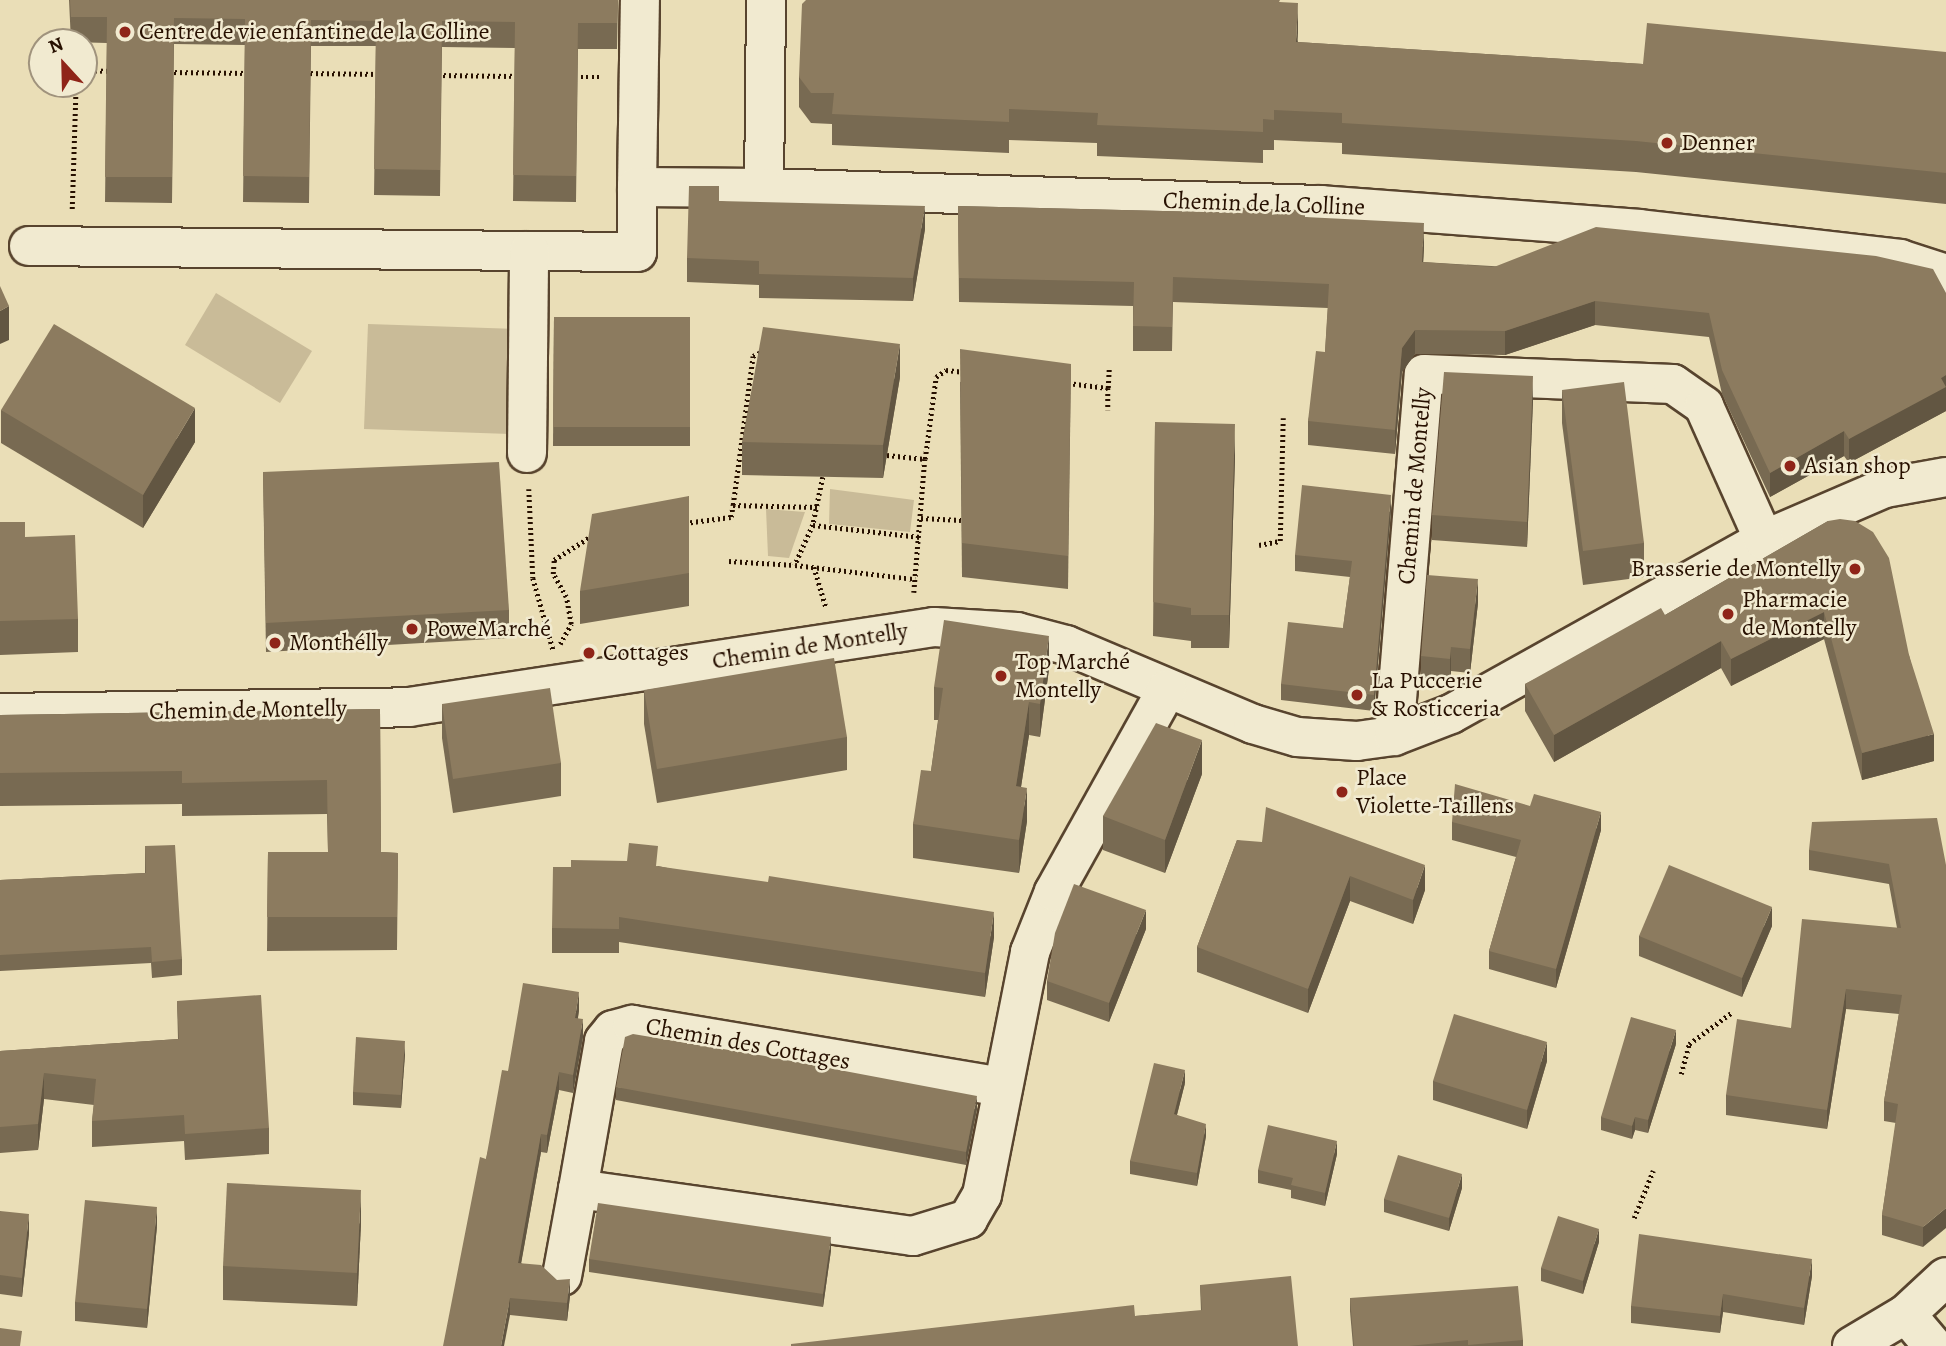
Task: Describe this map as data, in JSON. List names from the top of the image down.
{
  "streets": {
    "street": ["Chemin de la Colline", "Chemin de Montelly", "Chemin des Cottages"]
  },
  "places": [
    "Centre de vie enfantine de la Colline",
    "Denner",
    "Asian shop",
    "Brasserie de Montelly",
    "Pharmacie de Montelly",
    "PoweMarché",
    "Monthélly",
    "Cottages",
    "Top Marché Montelly",
    "La Puccerie & Rosticceria",
    "Place Violette-Taillens"
  ],
  "north": "top"
}
